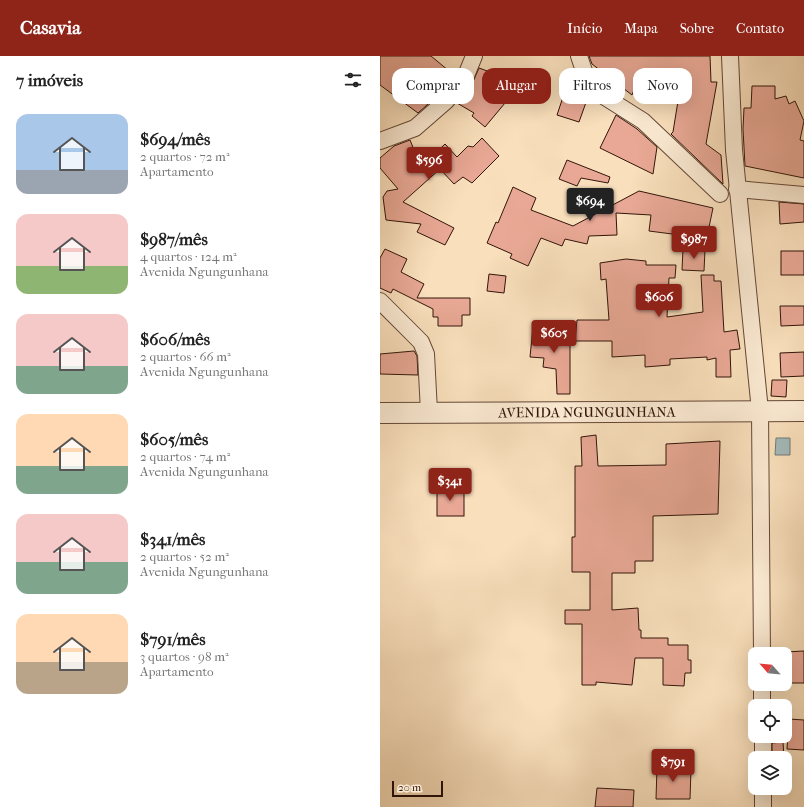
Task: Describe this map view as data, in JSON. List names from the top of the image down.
{
  "streets": {
    "street": ["AVENIDA NGUNGUNHANA"]
  },
  "scale_bar": "20 m",
  "north": "top left",
  "page": {
    "header": "Casavia",
    "nav": [
      "Início",
      "Mapa",
      "Sobre",
      "Contato"
    ],
    "heading": "7 imóveis",
    "chip": [
      "Comprar",
      "Alugar",
      "Filtros",
      "Novo"
    ],
    "list": [
      {
        "name": "$694/mês",
        "note": "2 quartos · 72 m² · Apartamento"
      },
      {
        "name": "$987/mês",
        "note": "4 quartos · 124 m² · Avenida Ngungunhana"
      },
      {
        "name": "$606/mês",
        "note": "2 quartos · 66 m² · Avenida Ngungunhana"
      },
      {
        "name": "$605/mês",
        "note": "2 quartos · 74 m² · Avenida Ngungunhana"
      },
      {
        "name": "$341/mês",
        "note": "2 quartos · 52 m² · Avenida Ngungunhana"
      },
      {
        "name": "$791/mês",
        "note": "3 quartos · 98 m² · Apartamento"
      }
    ],
    "price": [
      "$596",
      "$694",
      "$987",
      "$606",
      "$605",
      "$341",
      "$791"
    ],
    "scale": "20 m"
  }
}
